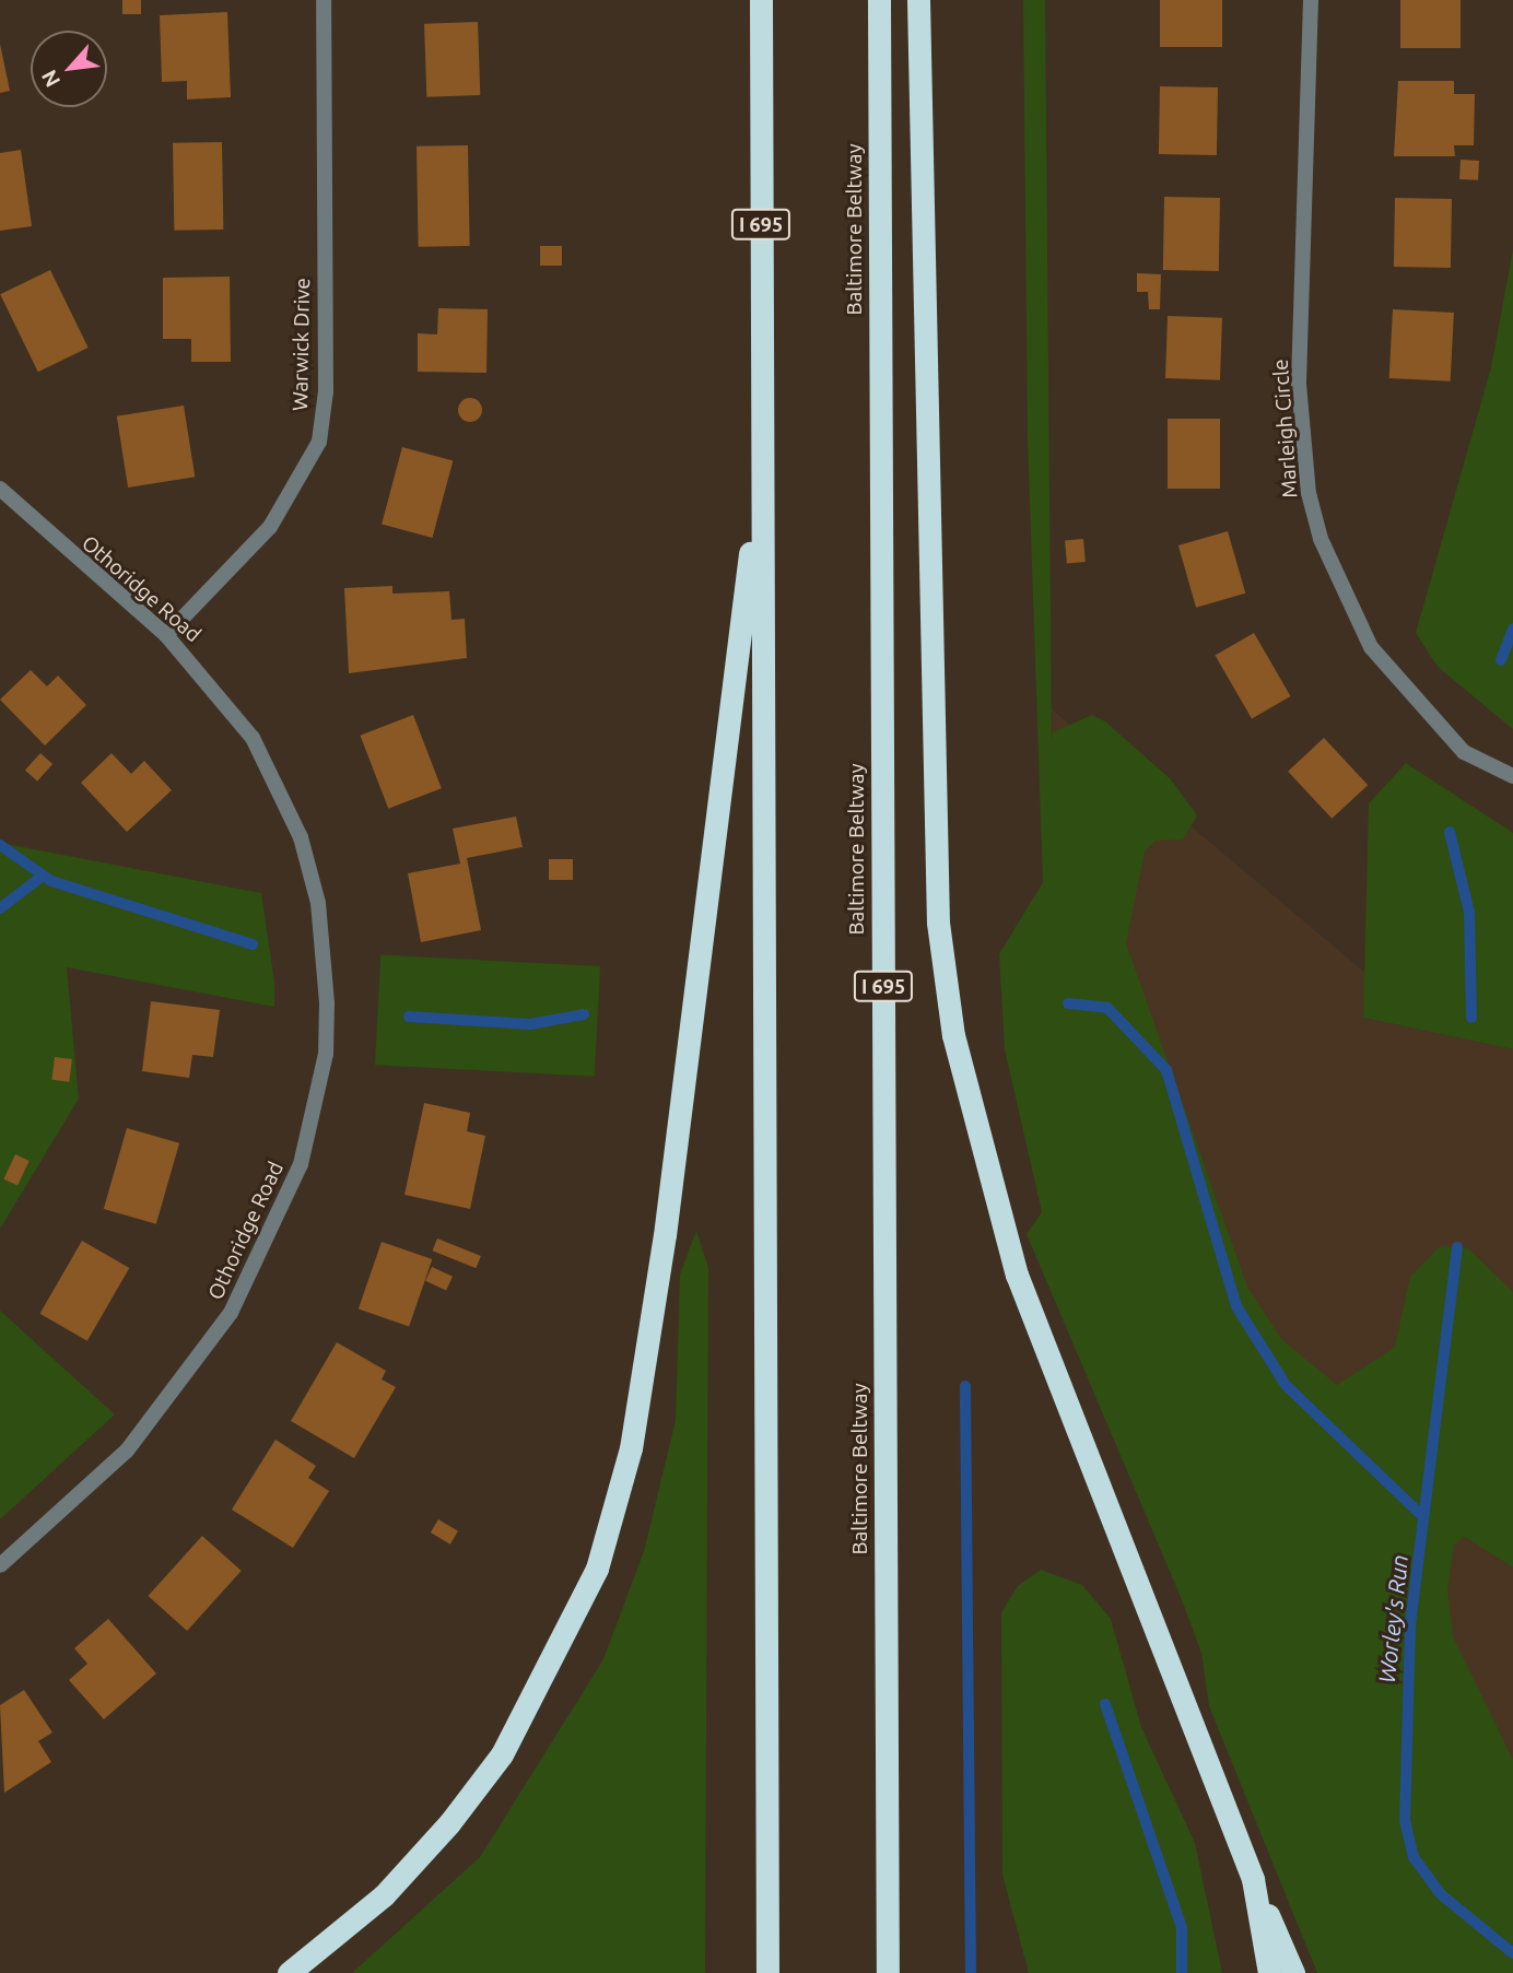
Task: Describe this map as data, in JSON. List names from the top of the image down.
{
  "streets": {
    "highway": ["I 695", "Baltimore Beltway"],
    "street": ["Warwick Drive", "Marleigh Circle", "Othoridge Road"]
  },
  "crossings": [
    ["Warwick Drive", "Othoridge Road"]
  ],
  "water": ["Worley's Run"],
  "north": "bottom left"
}
